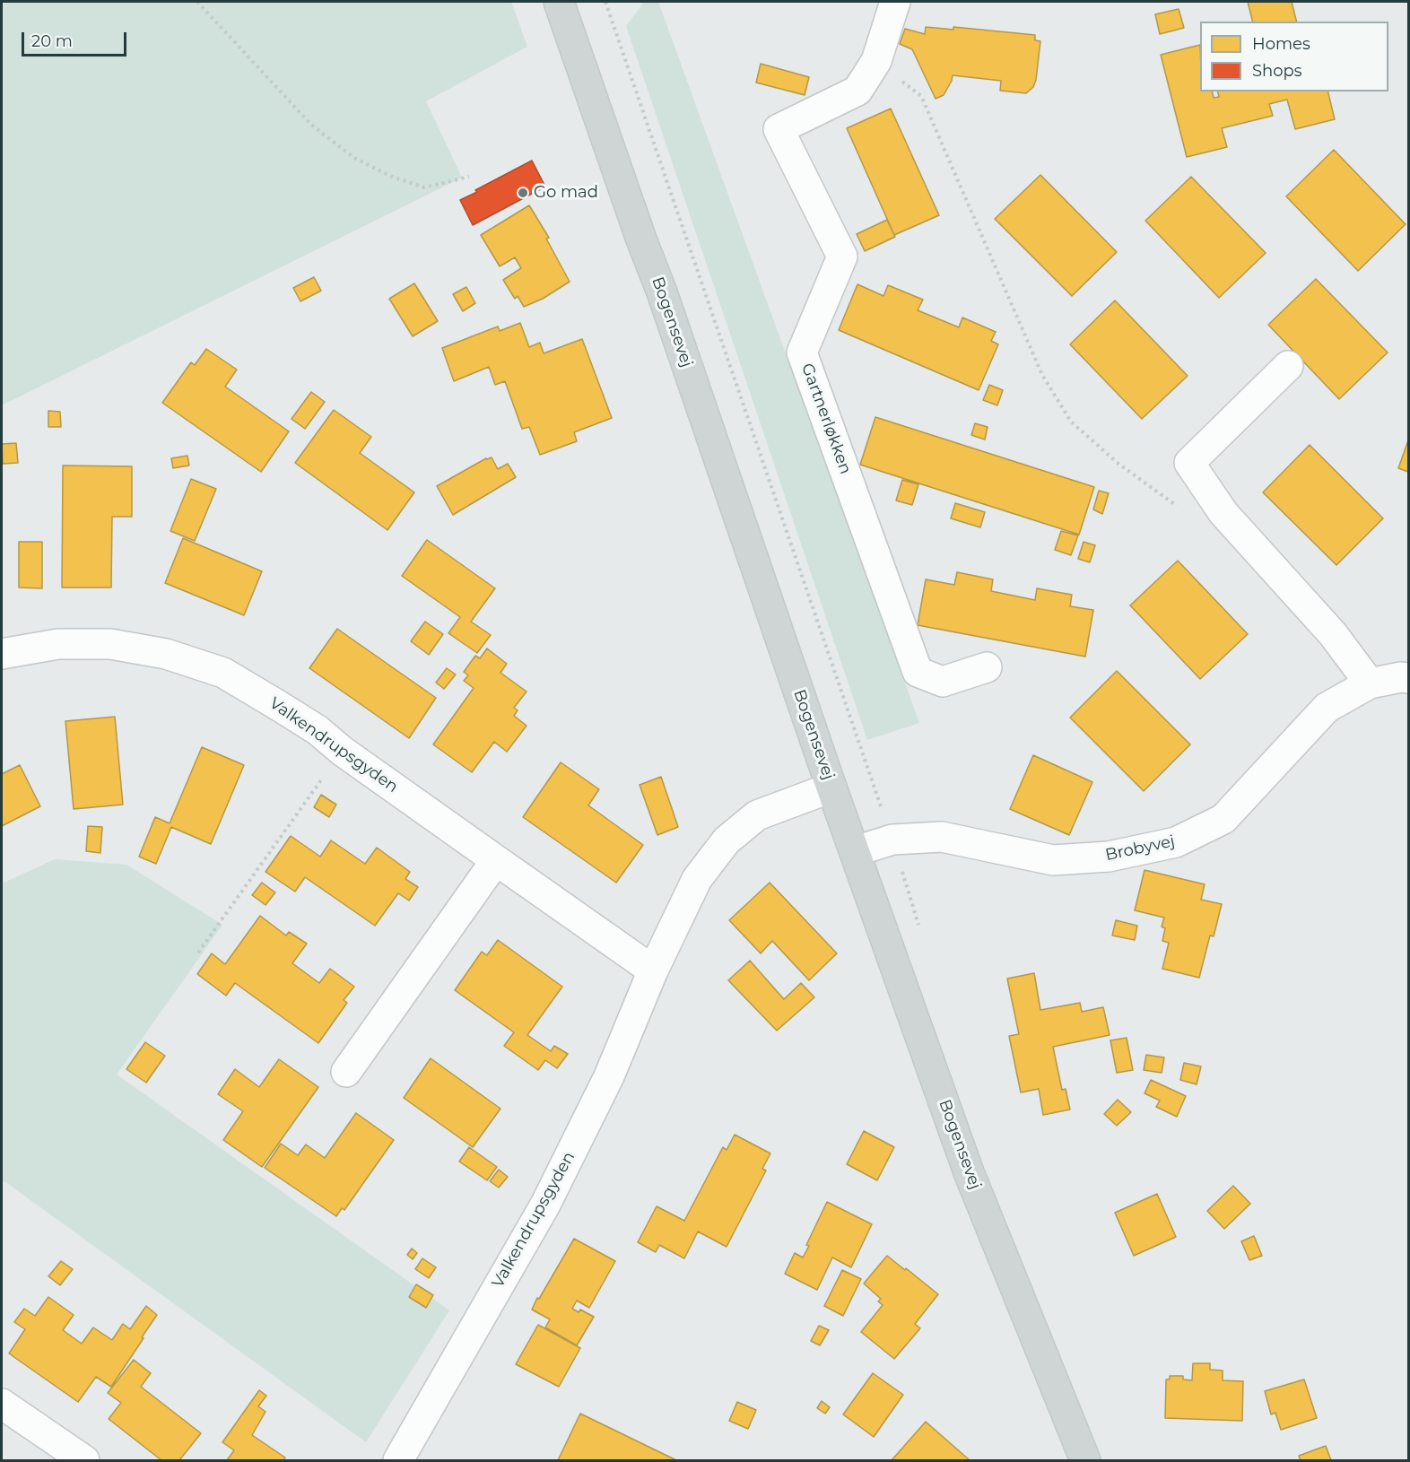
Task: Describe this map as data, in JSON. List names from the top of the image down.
{
  "streets": {
    "main road": ["Bogensevej"],
    "street": ["Gartnerløkken", "Valkendrupsgyden", "Brobyvej"]
  },
  "crossings": [
    ["Bogensevej", "Valkendrupsgyden"],
    ["Bogensevej", "Brobyvej"]
  ],
  "places": ["Go mad"],
  "legend": ["Homes", "Shops"],
  "scale_bar": "20 m"
}
